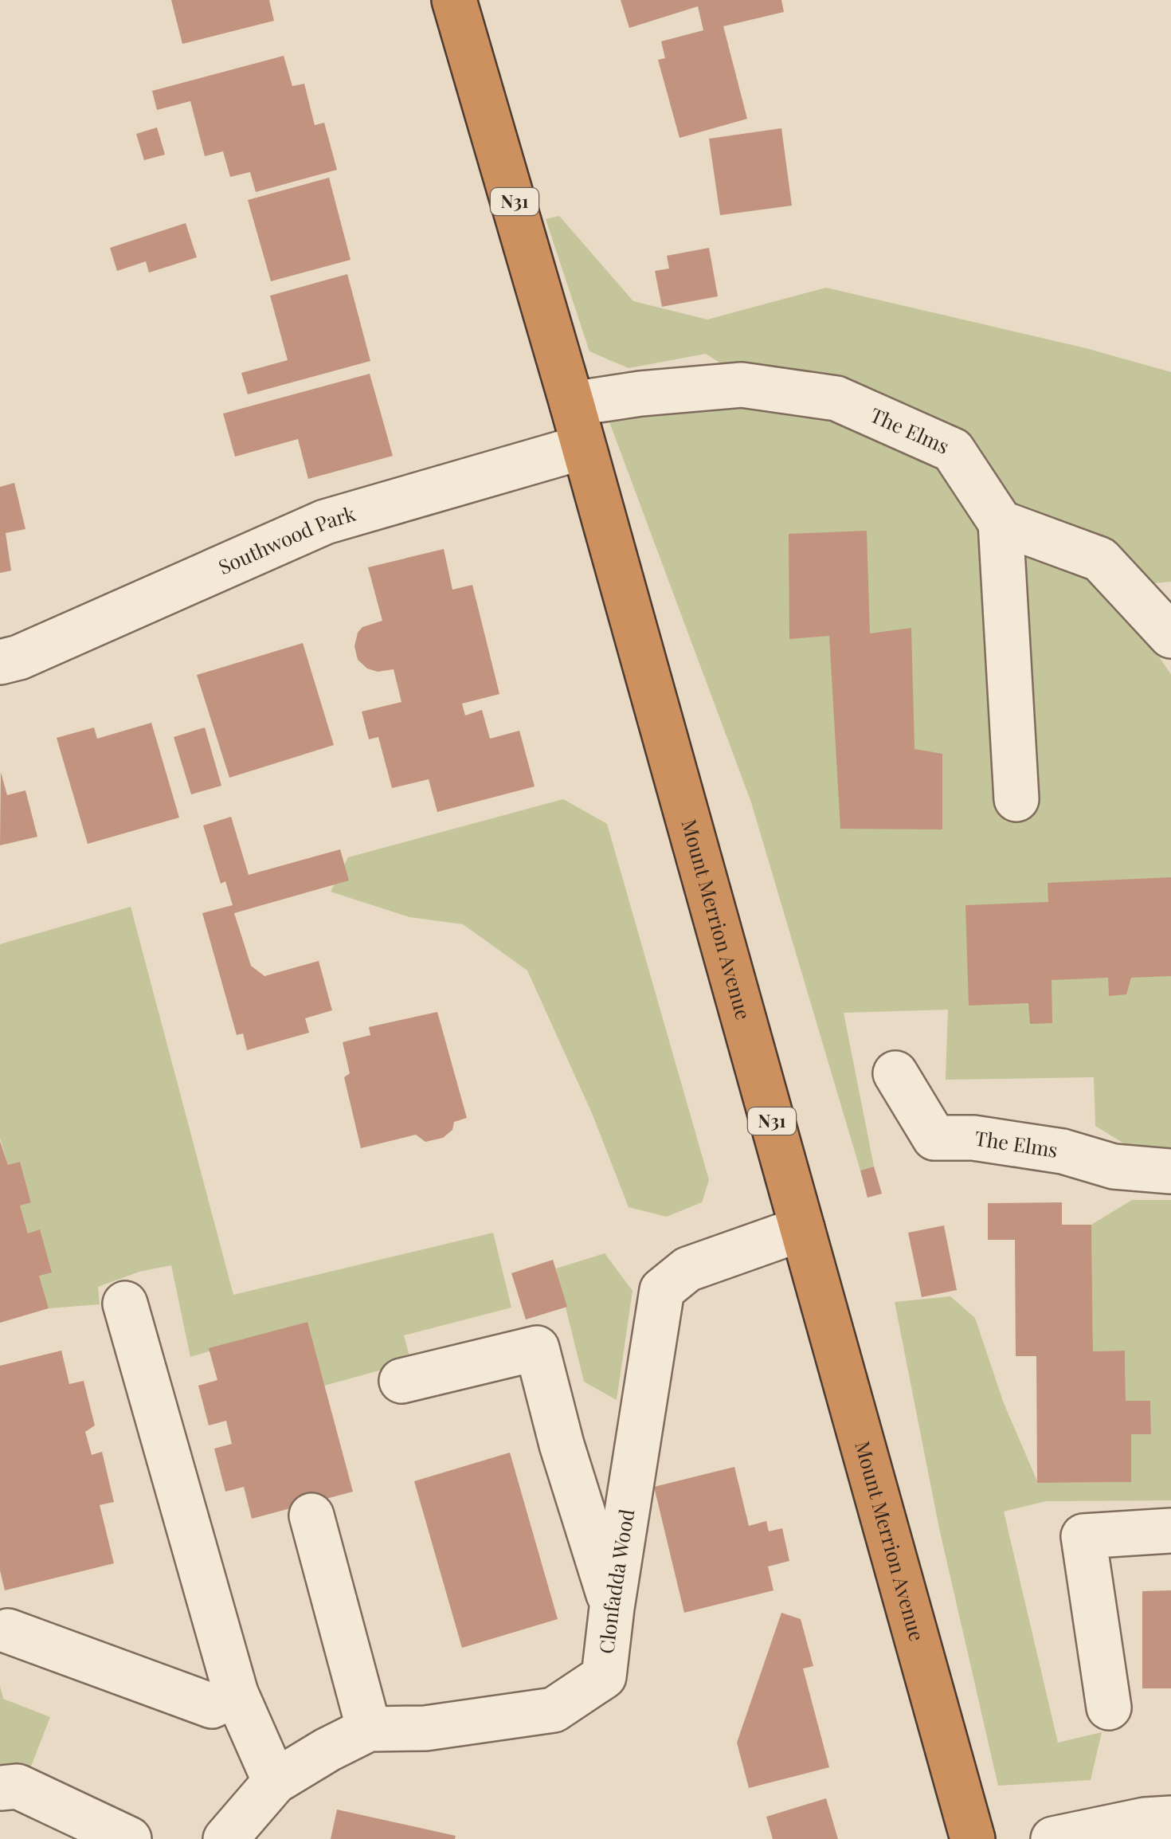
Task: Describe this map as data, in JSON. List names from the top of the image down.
{
  "streets": {
    "highway": ["N31", "Mount Merrion Avenue"],
    "street": ["The Elms", "Southwood Park", "Clonfadda Wood"]
  },
  "crossings": [
    ["The Elms", "Mount Merrion Avenue"],
    ["Southwood Park", "Mount Merrion Avenue"],
    ["Mount Merrion Avenue", "Clonfadda Wood"]
  ]
}
